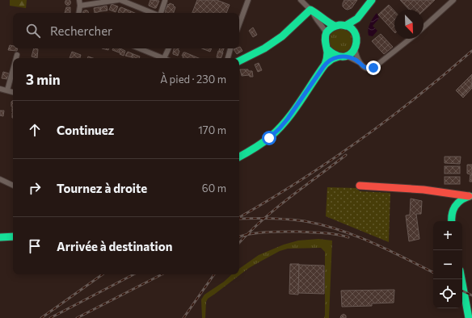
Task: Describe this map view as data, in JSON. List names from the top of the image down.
{
  "north": "bottom right",
  "page": {
    "search": "Rechercher",
    "heading": ["3 min", "À pied · 230 m"],
    "list": [
      ["Continuez", "170 m"],
      ["Tournez à droite", "60 m"],
      "Arrivée à destination"
    ],
    "map_buttons": ["+", "−"]
  }
}
